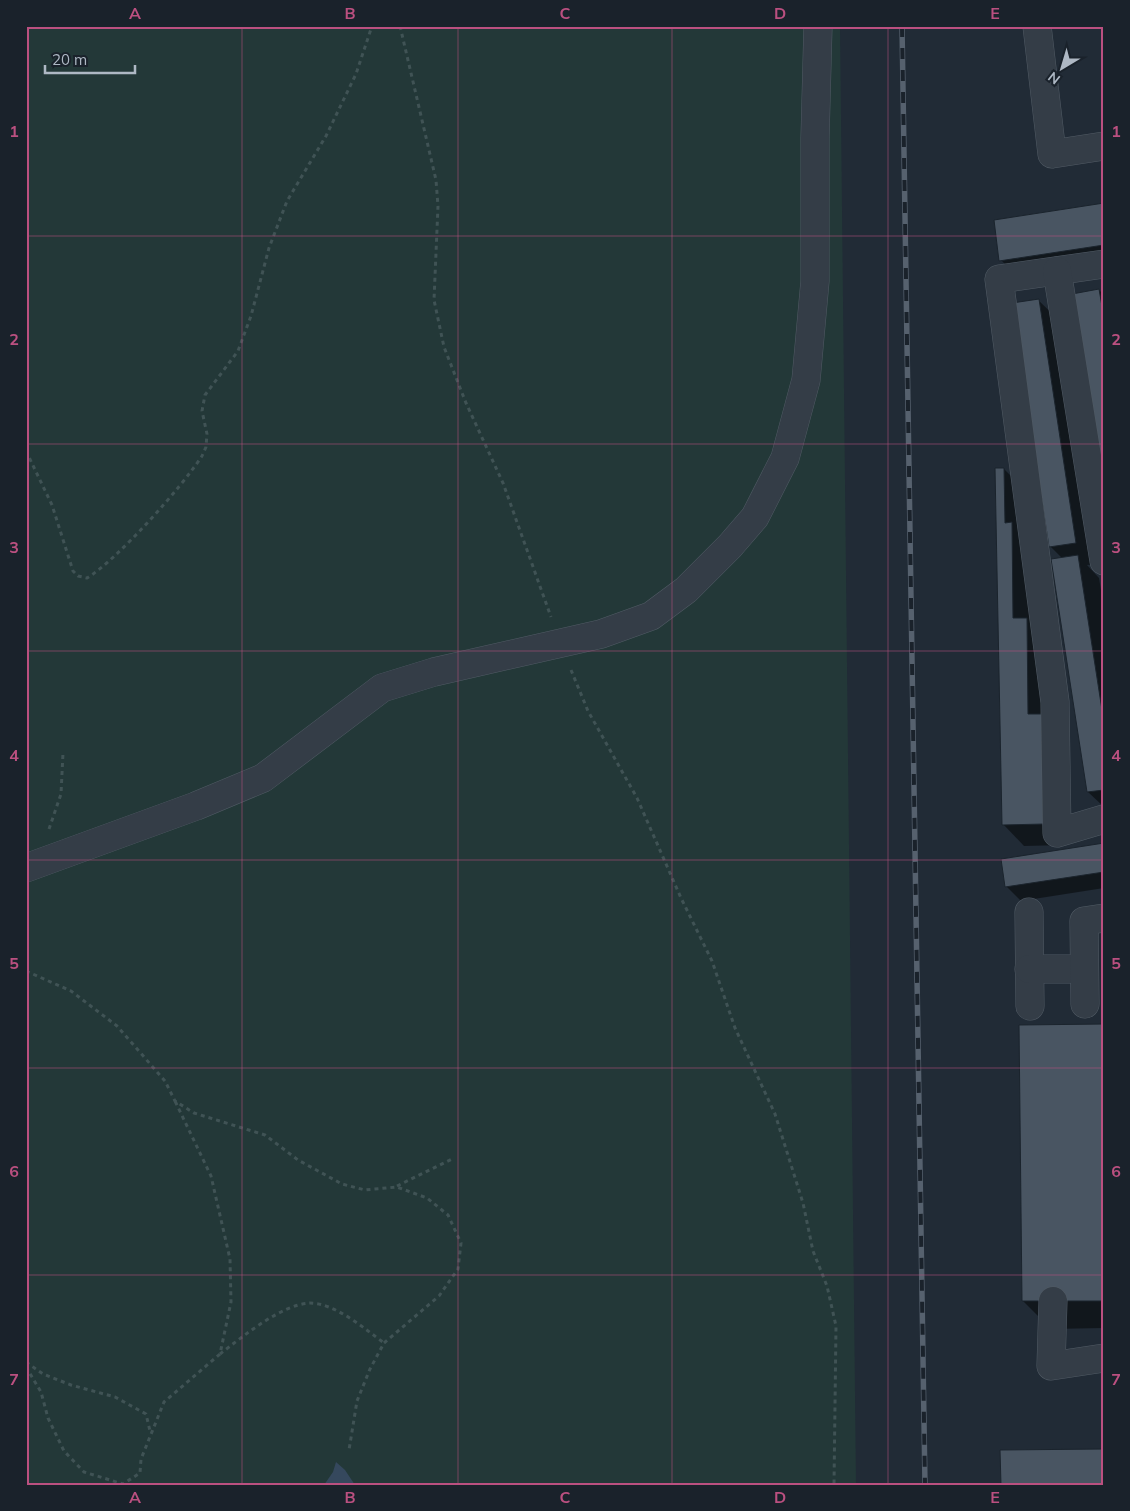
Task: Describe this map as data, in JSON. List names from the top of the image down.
{
  "scale_bar": "20 m",
  "north": "bottom left",
  "grid": {
    "columns": [
      "A",
      "B",
      "C",
      "D",
      "E"
    ],
    "rows": [
      "1",
      "2",
      "3",
      "4",
      "5",
      "6",
      "7"
    ]
  }
}
